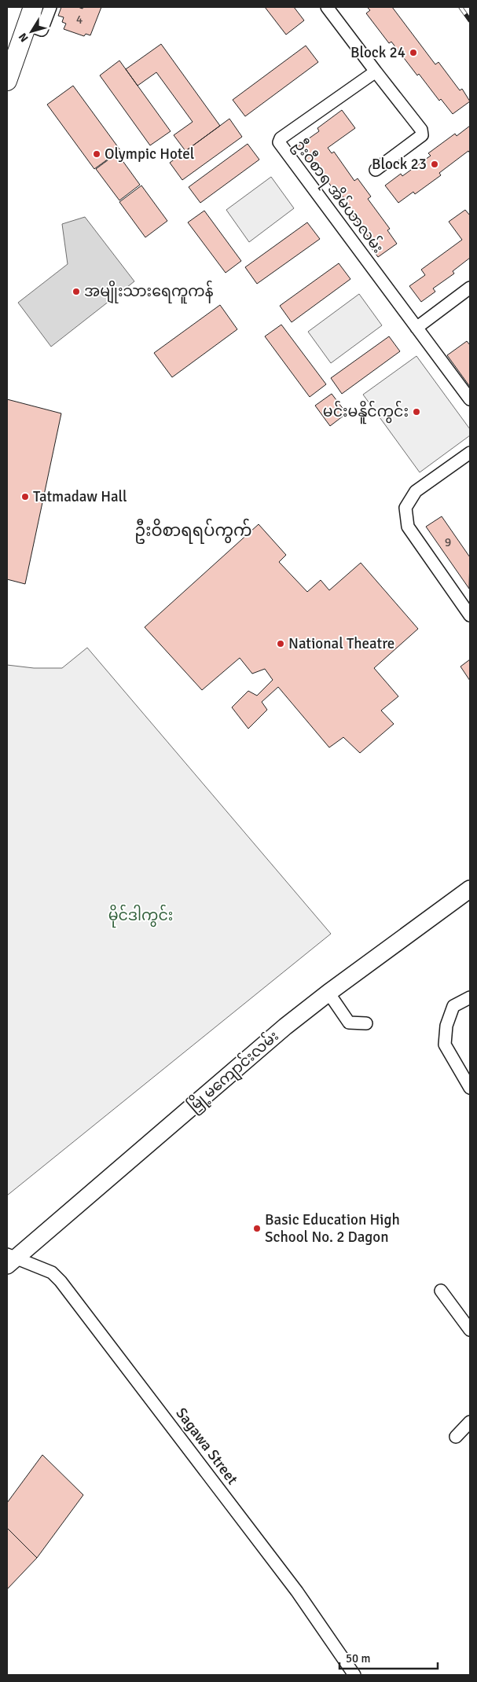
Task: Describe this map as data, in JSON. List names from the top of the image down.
{
  "streets": {
    "main road": ["မြို့မကျောင်းလမ်း"],
    "street": ["ဦးဝီစာရ အိမ်ယာလမ်း", "Sagawa Street"]
  },
  "crossings": [
    ["မြို့မကျောင်းလမ်း", "Sagawa Street"]
  ],
  "districts": ["ဦးဝိစာရရပ်ကွက်"],
  "parks": ["မိုင်ဒါကွင်း"],
  "places": [
    "Block 24",
    "Olympic Hotel",
    "Block 23",
    "အမျိုးသားရေကူကန်",
    "မင်းမနိူင်ကွင်း",
    "Tatmadaw Hall",
    "National Theatre",
    "Basic Education High School No. 2 Dagon"
  ],
  "house_numbers": ["4", "9"],
  "scale_bar": "50 m",
  "north": "bottom left"
}
